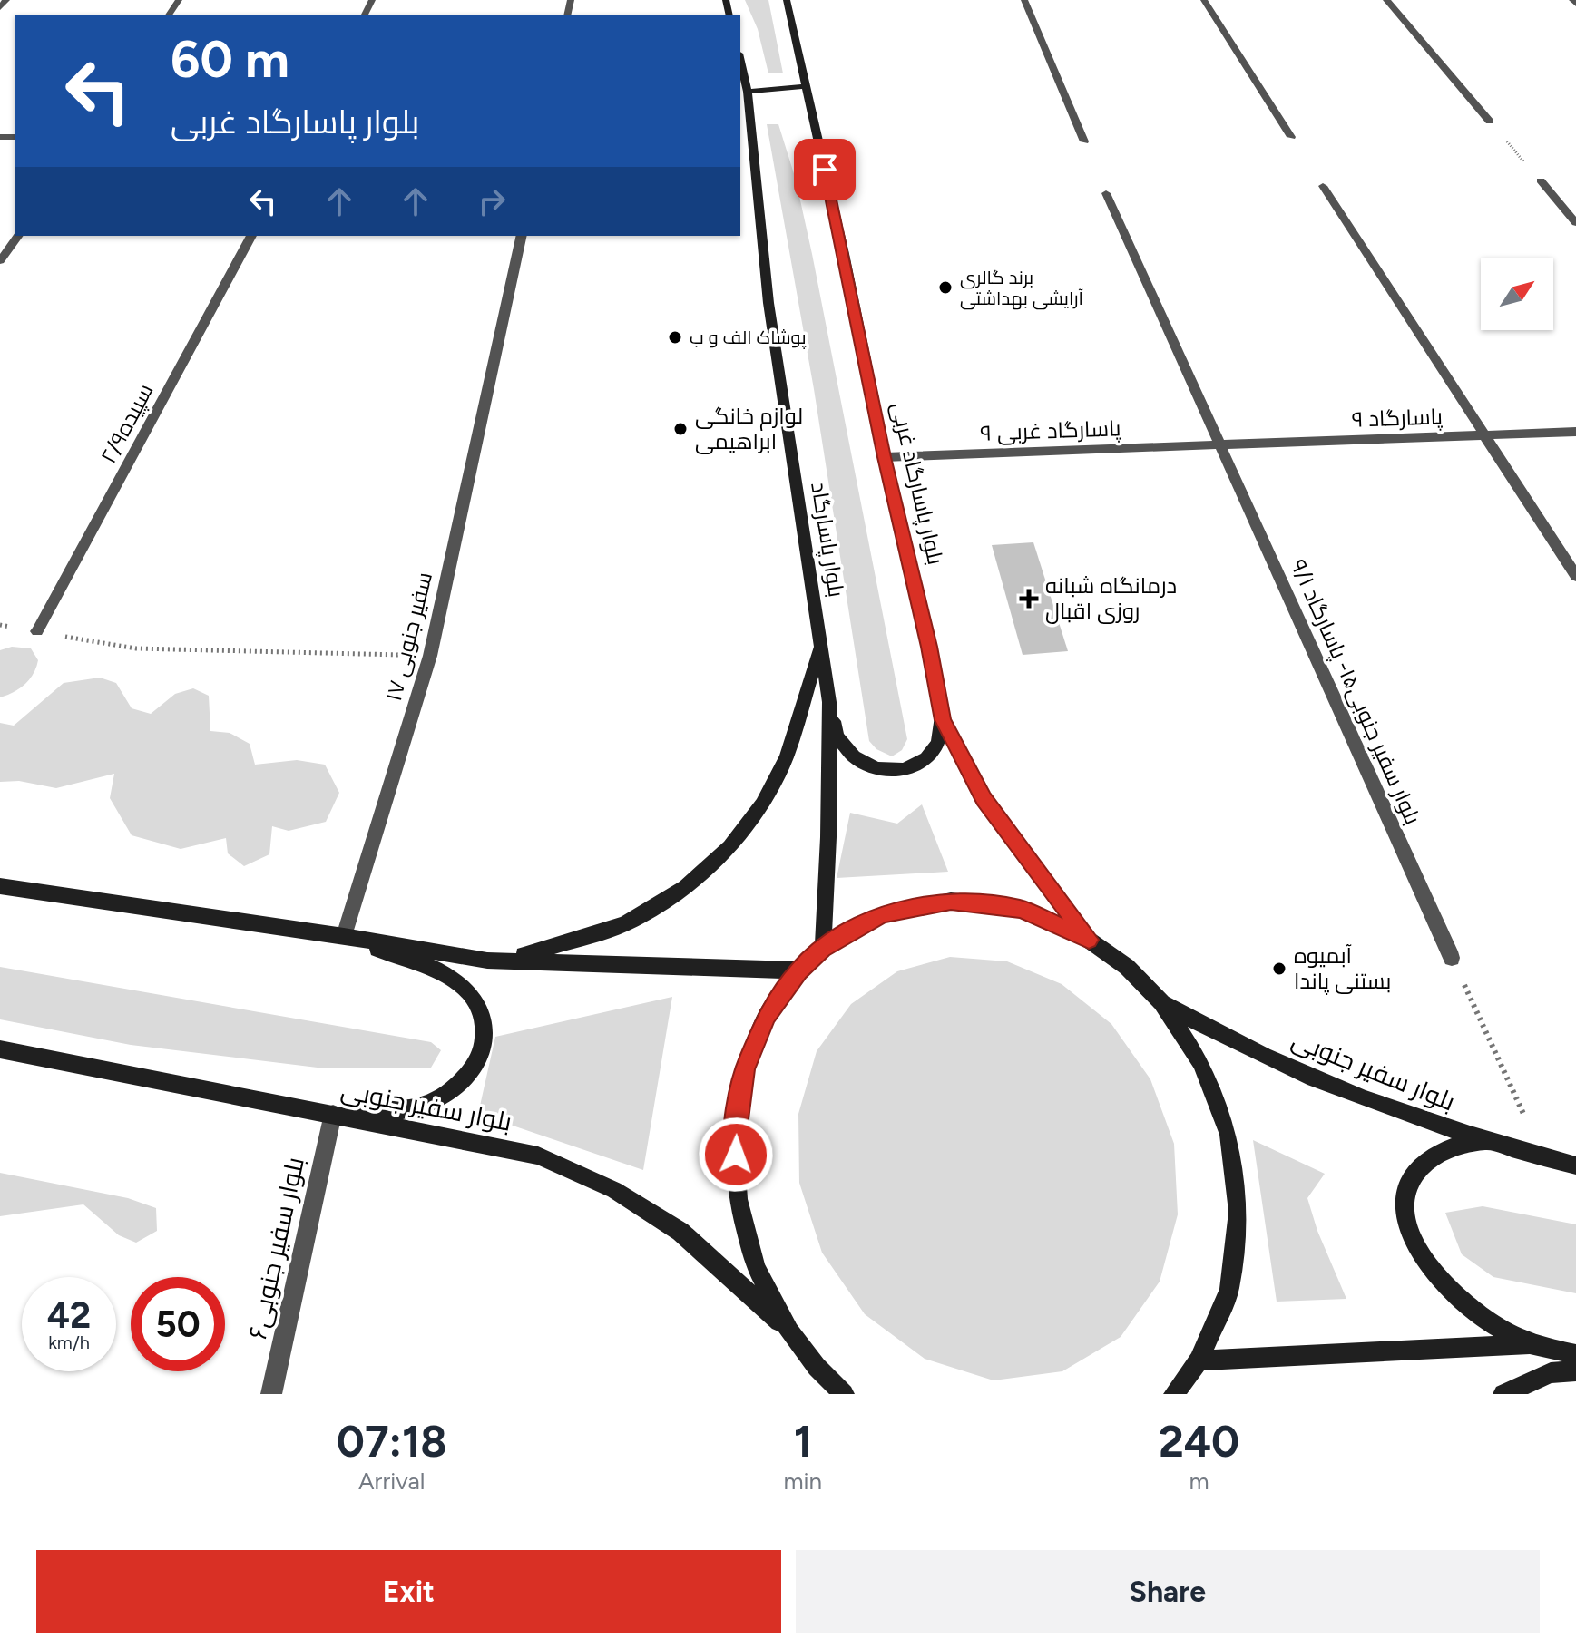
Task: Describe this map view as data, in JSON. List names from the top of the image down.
{
  "streets": {
    "main road": ["بلوار پاسارگاد غربی", "بلوار پاسارگاد", "بلوار سفیر جنوبی"],
    "street": [
      "پاسارگاد ۹",
      "سپیده۲/۹",
      "پاسارگاد غربی ۹",
      "سفیر جنوبی ۱۷",
      "بلوار سفیر جنوبی۱۵- پاسارگاد ۹/۱",
      "بلوار سفیر جنوبی۶"
    ]
  },
  "crossings": [
    ["پاسارگاد ۹", "پاسارگاد غربی ۹"],
    ["پاسارگاد ۹", "بلوار سفیر جنوبی۱۵- پاسارگاد ۹/۱"],
    ["پاسارگاد غربی ۹", "بلوار پاسارگاد غربی"],
    ["پاسارگاد غربی ۹", "بلوار سفیر جنوبی۱۵- پاسارگاد ۹/۱"],
    ["بلوار سفیر جنوبی", "بلوار سفیر جنوبی۶"]
  ],
  "places": {
    "other": [
      "برند گالری آرایشی بهداشتی",
      "پوشاک الف و ب",
      "لوازم خانگی ابراهیمی",
      "آبمیوه بستنی پاندا"
    ],
    "health": ["درمانگاه شبانه روزی اقبال"]
  },
  "north": "top right",
  "page": {
    "turn": ["60 m", "بلوار پاسارگاد غربی"],
    "speed": "42 km/h",
    "limit": "50",
    "eta": [
      "07:18",
      "Arrival",
      "1",
      "min",
      "240",
      "m"
    ],
    "buttons": ["Exit", "Share"]
  }
}
